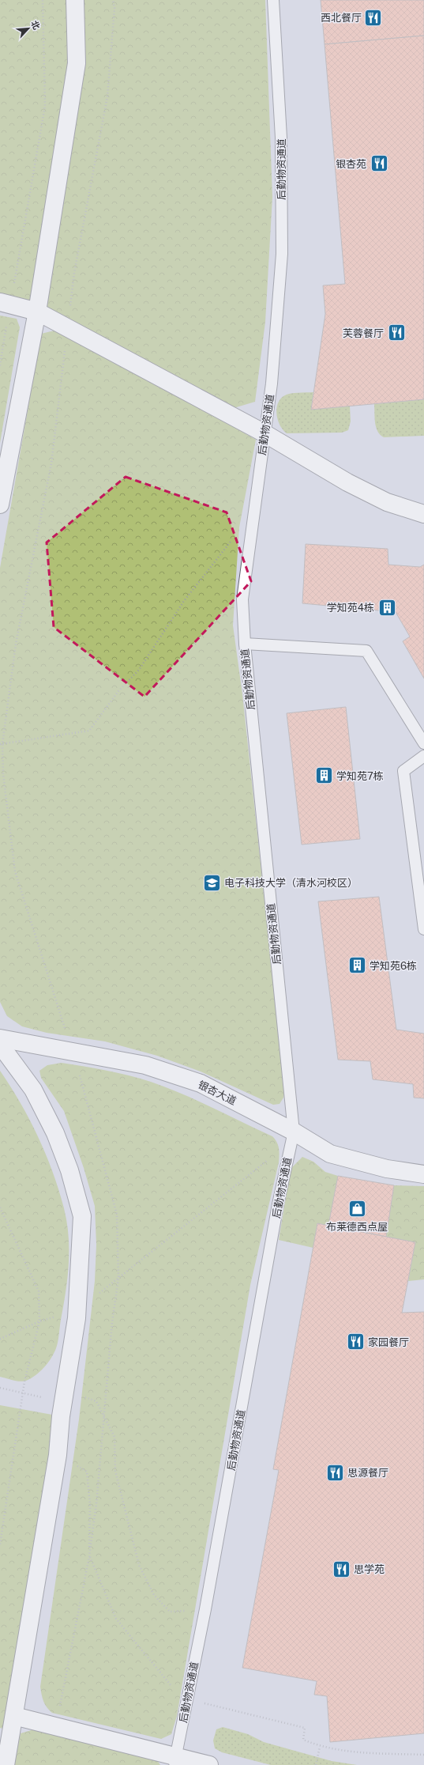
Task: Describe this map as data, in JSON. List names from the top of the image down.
{
  "streets": {
    "street": ["银杏大道"],
    "lane": ["后勤物资通道"]
  },
  "crossings": [
    ["后勤物资通道", "银杏大道"]
  ],
  "places": {
    "restaurant": [
      "西北餐厅",
      "银杏苑",
      "芙蓉餐厅",
      "家园餐厅",
      "思源餐厅",
      "思学苑"
    ],
    "building": ["学知苑4栋", "学知苑7栋", "学知苑6栋"],
    "school or university": ["电子科技大学（清水河校区）"],
    "shop": ["布莱德西点屋"]
  },
  "north": "top right"
}
